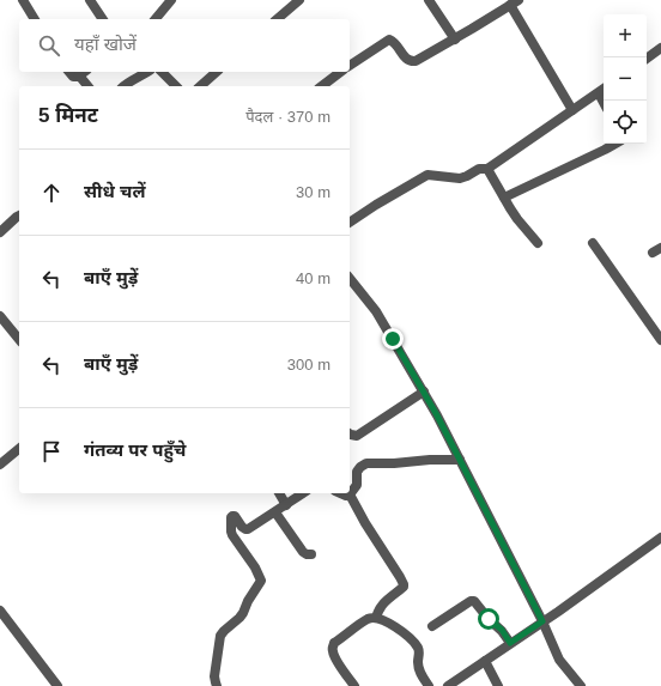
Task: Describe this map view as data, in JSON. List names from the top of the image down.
{
  "page": {
    "map_buttons": ["+", "−"],
    "search": "यहाँ खोजें",
    "heading": ["5 मिनट", "पैदल · 370 m"],
    "list": [
      ["सीधे चलें", "30 m"],
      ["बाएँ मुड़ें", "40 m"],
      ["बाएँ मुड़ें", "300 m"],
      "गंतव्य पर पहुँचे"
    ]
  }
}
